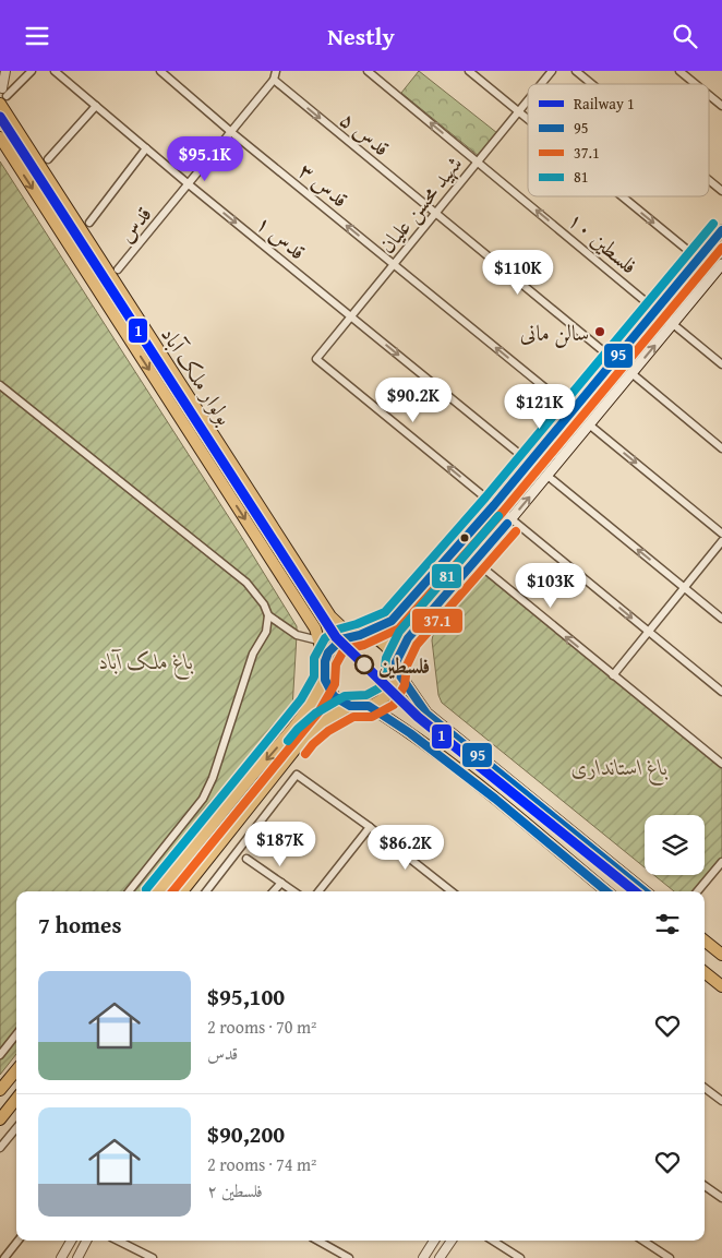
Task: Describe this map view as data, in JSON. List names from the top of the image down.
{
  "streets": {
    "main road": ["بولوار ملک آباد"],
    "street": [
      "قدس ۵",
      "قدس ۳",
      "شهید محسن علیان",
      "قدس",
      "قدس ۱",
      "فلسطین ۱۰"
    ]
  },
  "crossings": [
    ["قدس ۵", "شهید محسن علیان"],
    ["قدس ۵", "قدس"],
    ["قدس ۳", "شهید محسن علیان"],
    ["قدس ۳", "قدس"],
    ["شهید محسن علیان", "قدس ۱"],
    ["شهید محسن علیان", "فلسطین ۱۰"],
    ["قدس", "قدس ۱"]
  ],
  "one_way": [
    "قدس ۵",
    "قدس ۳",
    "شهید محسن علیان",
    "قدس ۱",
    "فلسطین ۱۰"
  ],
  "parks": ["باغ ملک آباد", "باغ استانداری"],
  "places": ["سالن مانی", "فلسطین"],
  "lines": [
    "rail line 1",
    "transit line 81",
    "transit line 95",
    "transit line 37.1"
  ],
  "legend": [
    "Railway 1",
    "95",
    "37.1",
    "81"
  ],
  "page": {
    "header": "Nestly",
    "price": [
      "$95.1K",
      "$110K",
      "$90.2K",
      "$121K",
      "$103K",
      "$187K",
      "$86.2K"
    ],
    "heading": "7 homes",
    "list": [
      {
        "name": "$95,100",
        "note": "2 rooms · 70 m² · قدس"
      },
      {
        "name": "$90,200",
        "note": "2 rooms · 74 m² · فلسطین ۲"
      }
    ]
  }
}
